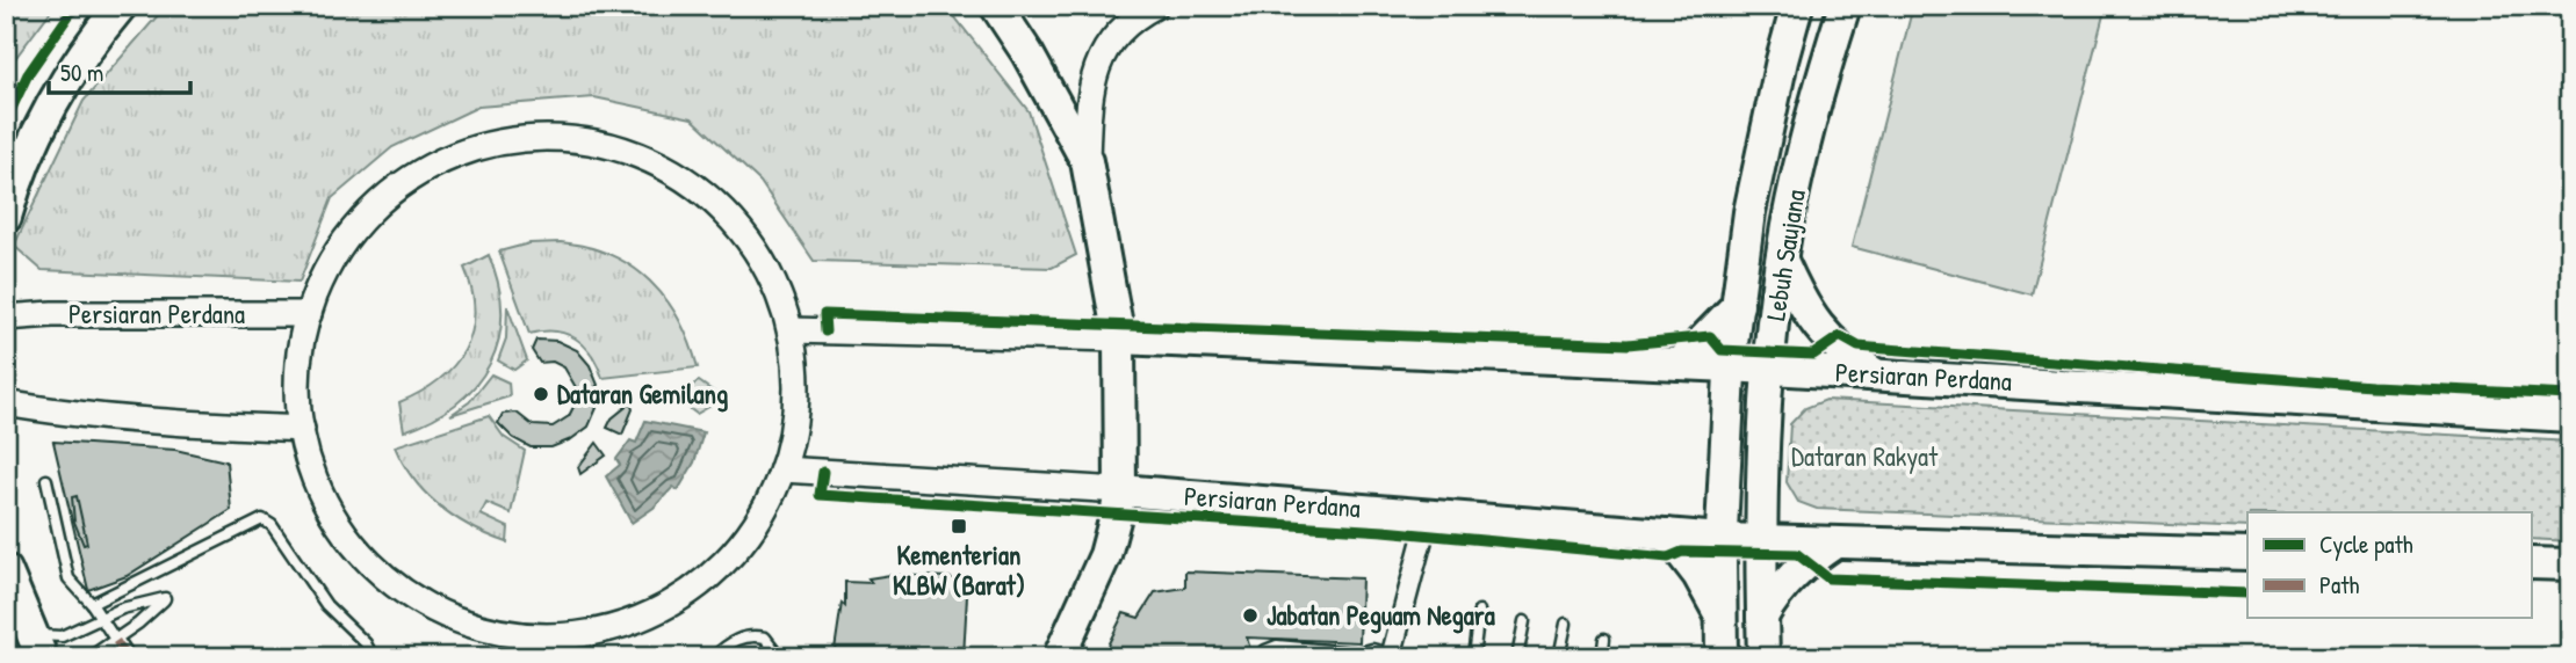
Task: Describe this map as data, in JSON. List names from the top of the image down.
{
  "streets": {
    "main road": ["Lebuh Saujana", "Persiaran Perdana"]
  },
  "crossings": [
    ["Lebuh Saujana", "Persiaran Perdana"]
  ],
  "parks": ["Dataran Rakyat"],
  "places": {
    "other": ["Dataran Gemilang", "Jabatan Peguam Negara"],
    "transit": ["Kementerian KLBW (Barat)"]
  },
  "legend": ["Cycle path", "Path"],
  "scale_bar": "50 m"
}
